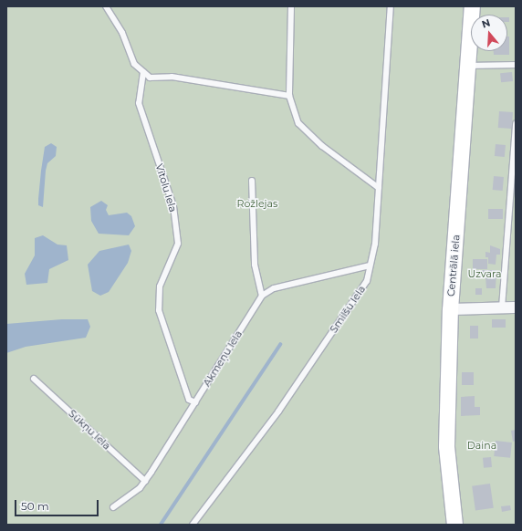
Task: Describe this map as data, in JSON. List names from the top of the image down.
{
  "streets": {
    "street": ["Centrālā iela"],
    "lane": [
      "Vītolu Iela",
      "Smilšu Iela",
      "Akmeņu Iela",
      "Sūkņu Iela"
    ]
  },
  "crossings": [
    ["Vītolu Iela", "Akmeņu Iela"],
    ["Akmeņu Iela", "Sūkņu Iela"]
  ],
  "parks": ["Rožlejas", "Uzvara", "Daina"],
  "scale_bar": "50 m",
  "north": "top"
}
